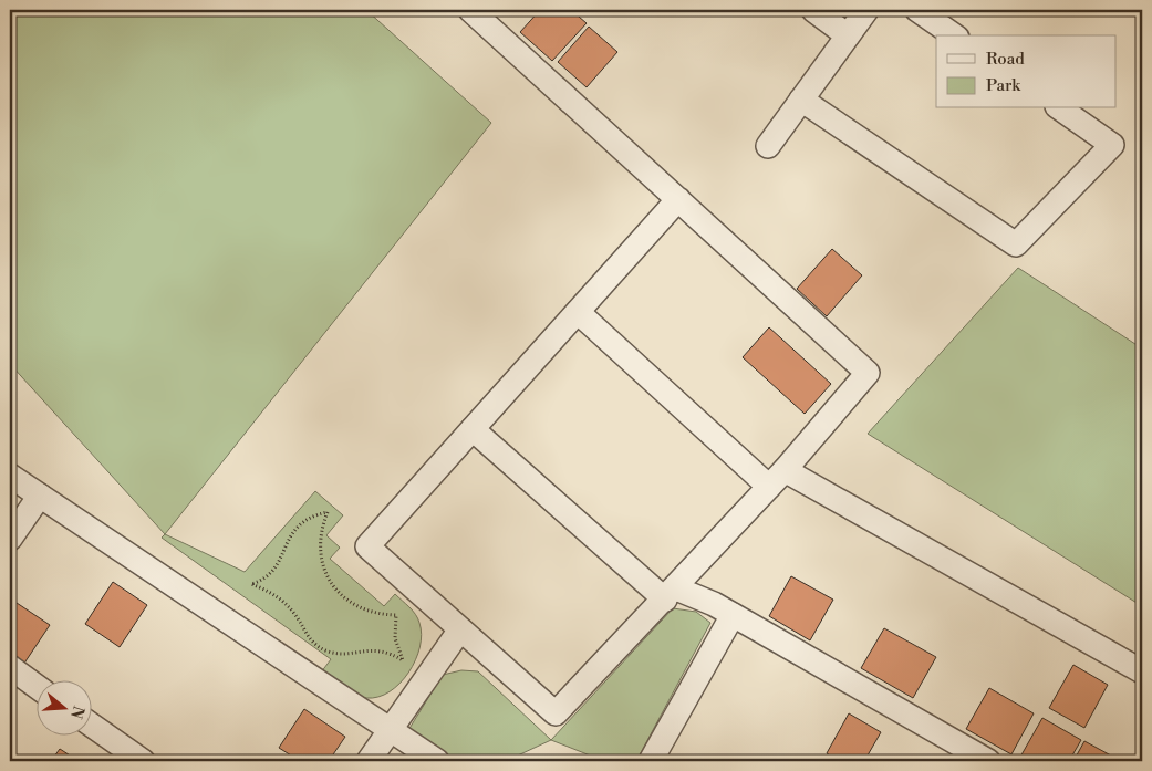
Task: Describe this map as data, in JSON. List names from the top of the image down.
{
  "legend": ["Road", "Park"],
  "north": "right"
}
